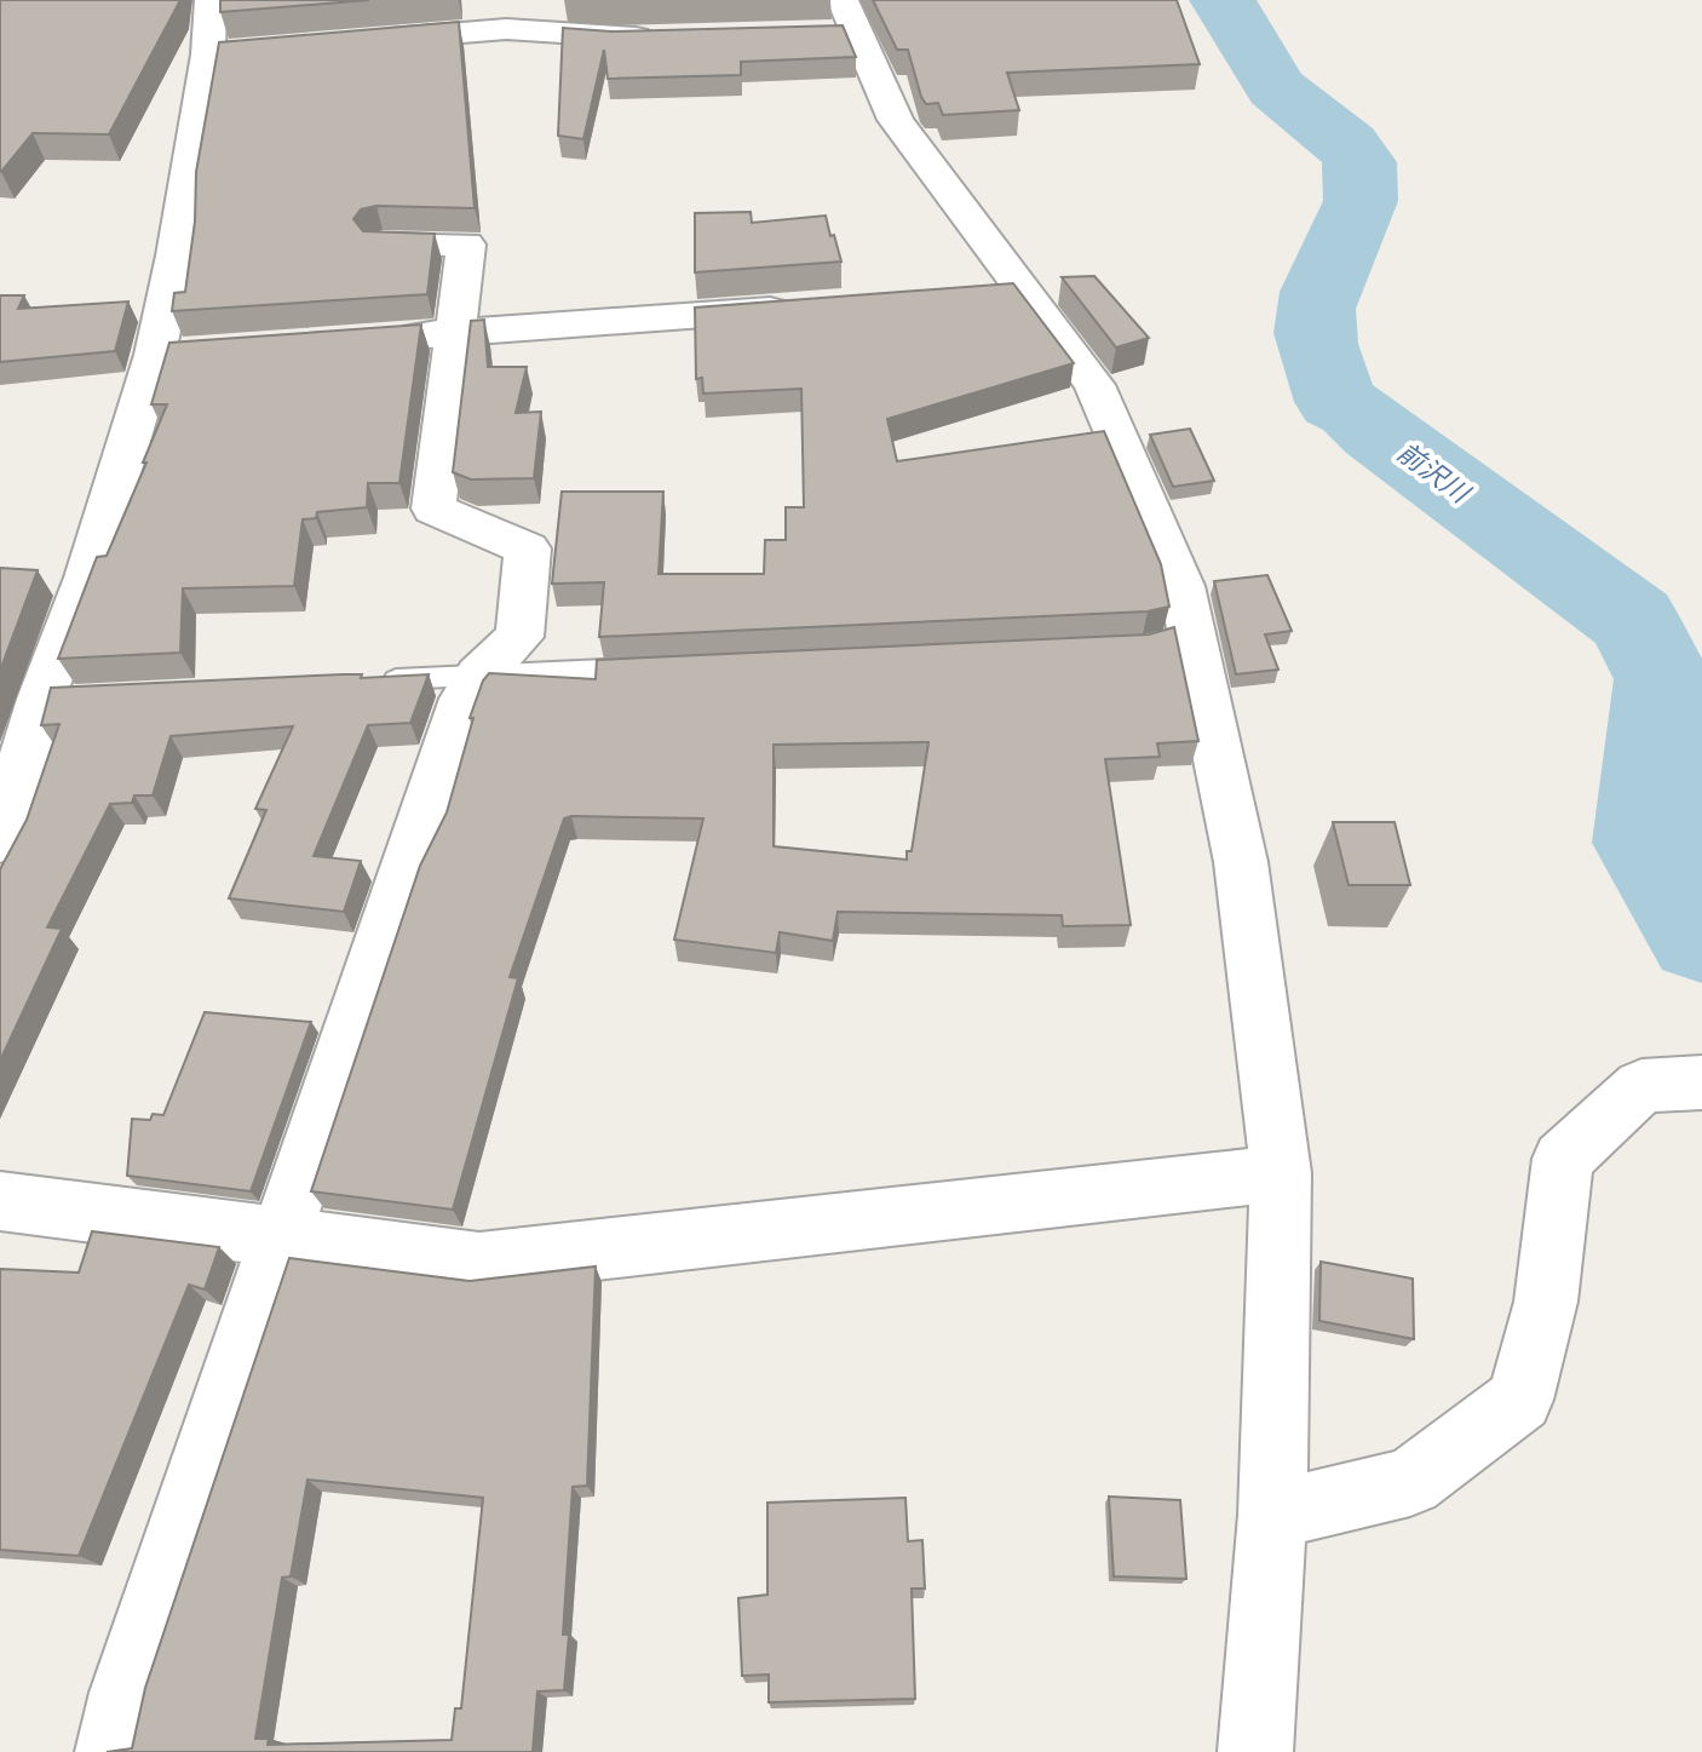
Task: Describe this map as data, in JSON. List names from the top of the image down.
{
  "water": ["前沢川"]
}
